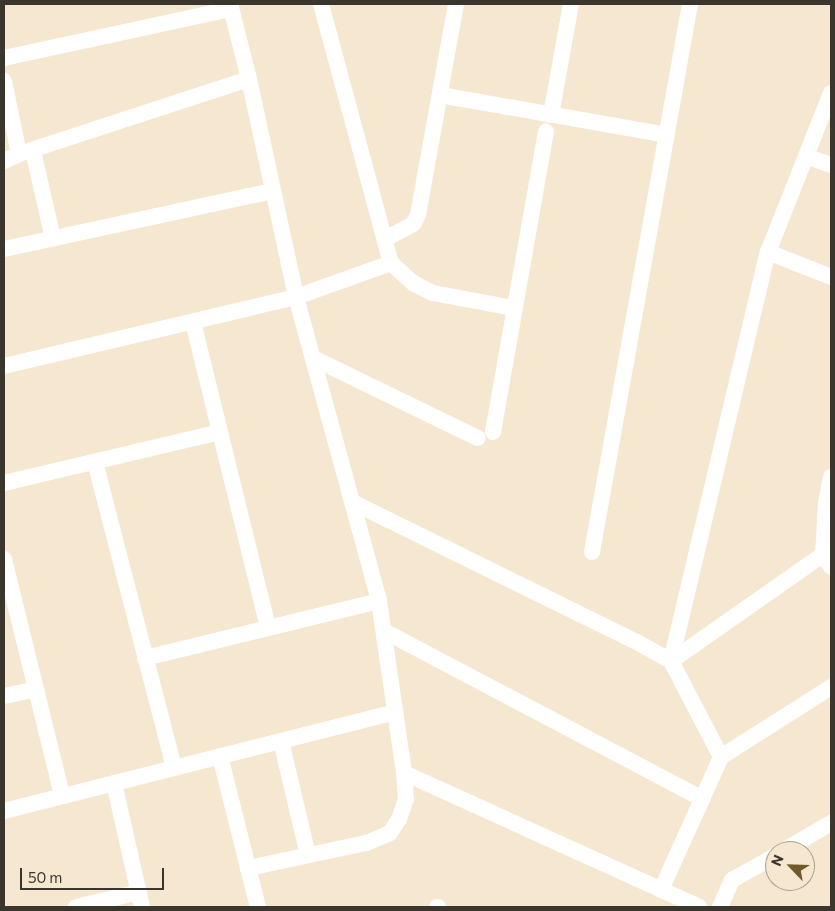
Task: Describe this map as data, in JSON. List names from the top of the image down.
{
  "scale_bar": "50 m",
  "north": "top left"
}
